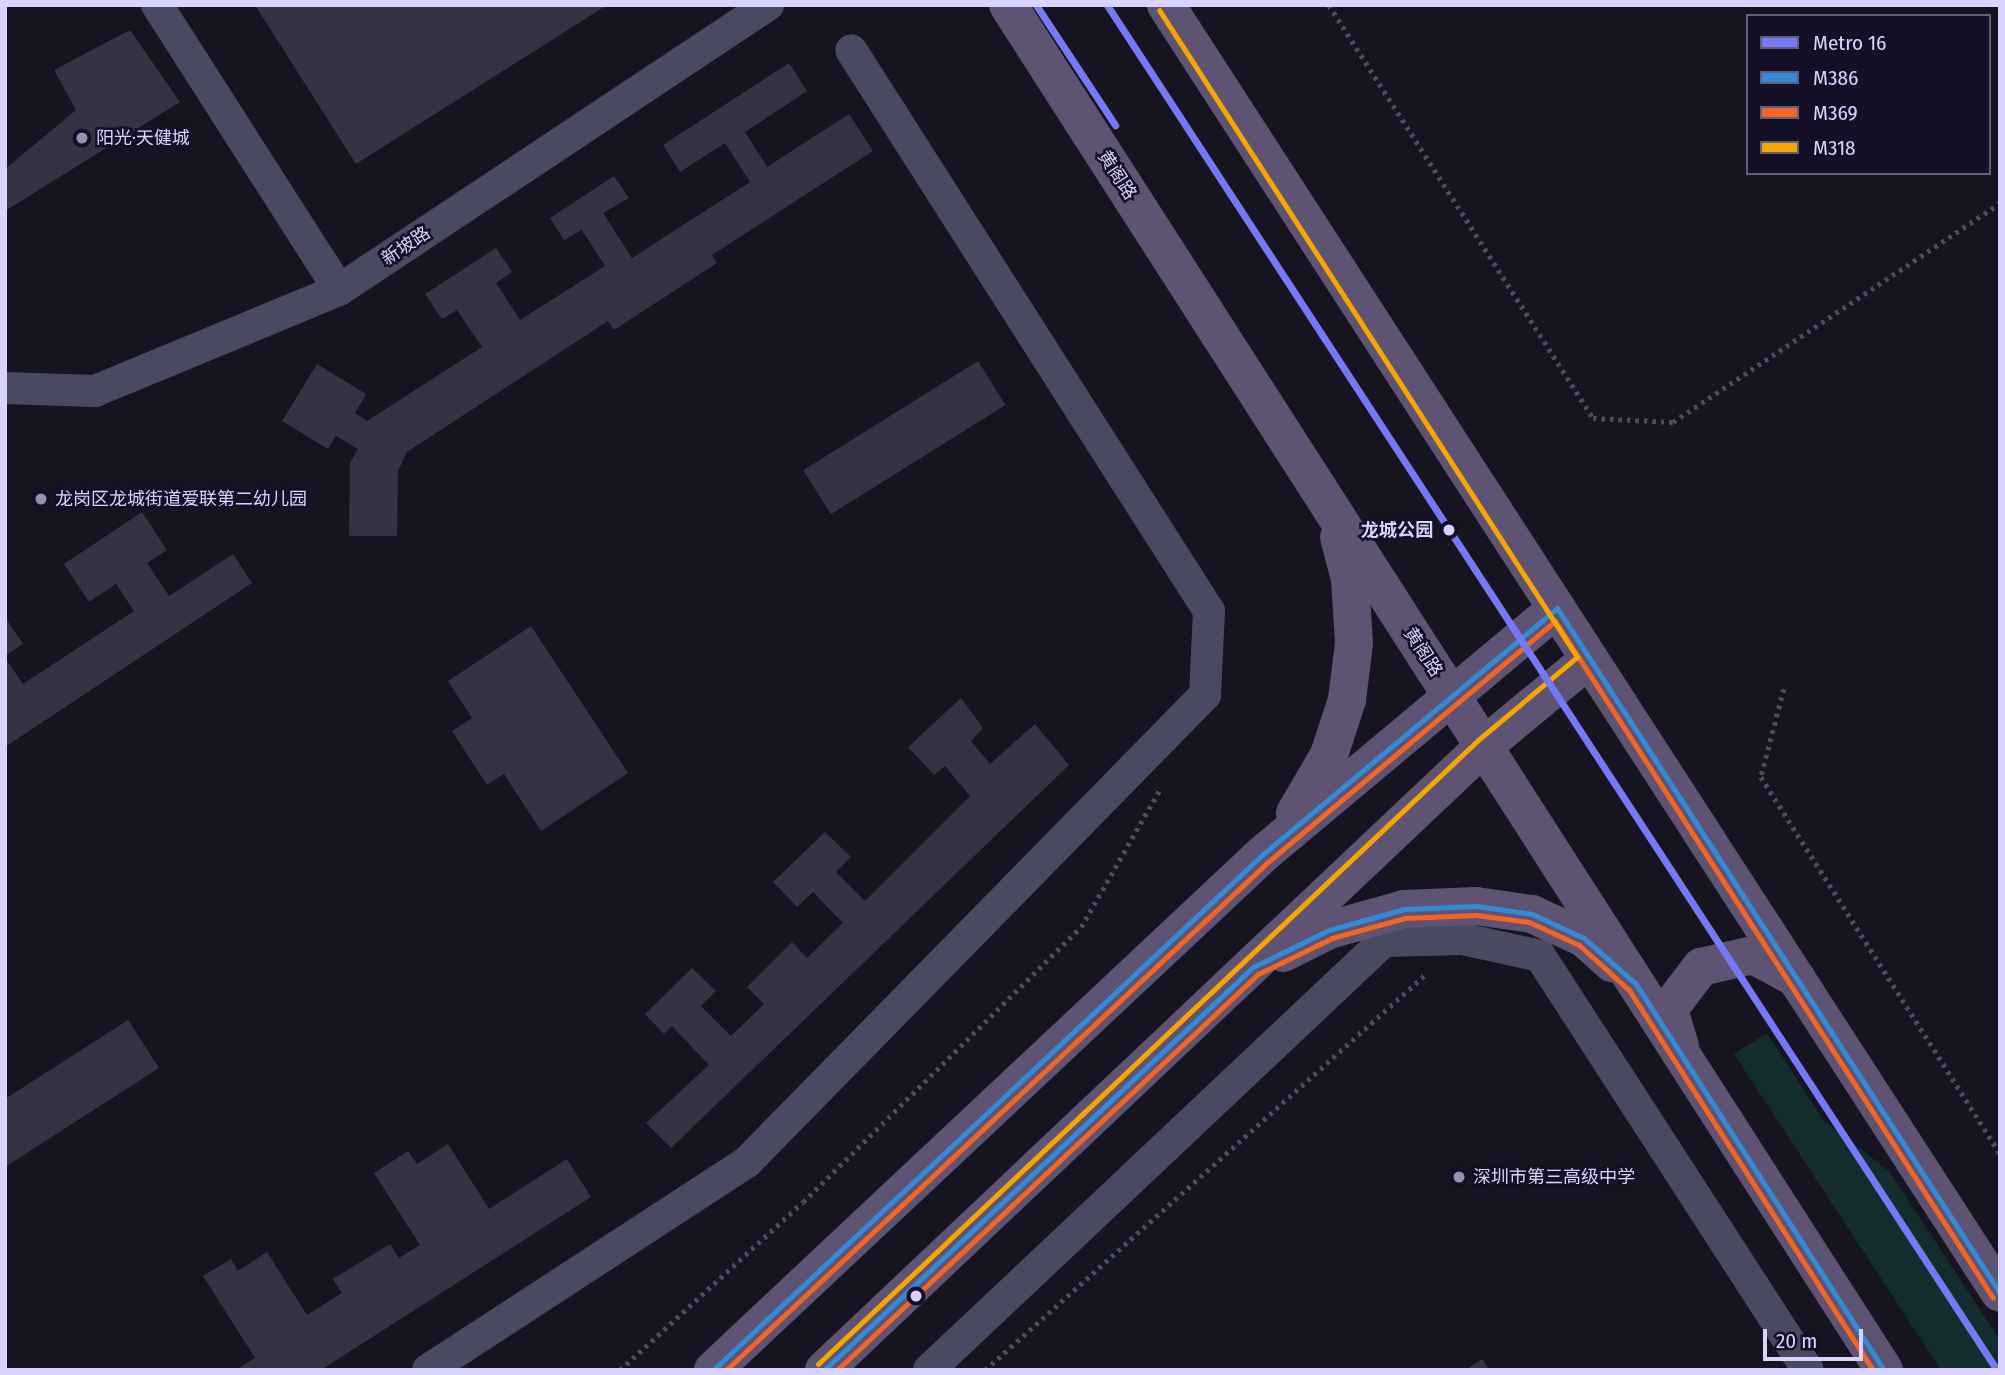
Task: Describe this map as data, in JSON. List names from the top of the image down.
{
  "streets": {
    "main road": ["黄阁路"],
    "street": ["新坡路"]
  },
  "places": [
    "阳光·天健城",
    "龙岗区龙城街道爱联第二幼儿园",
    "龙城公园",
    "深圳市第三高级中学"
  ],
  "lines": [
    "metro line 16",
    "transit line M318",
    "transit line M386",
    "transit line M369"
  ],
  "legend": [
    "Metro 16",
    "M386",
    "M369",
    "M318"
  ],
  "scale_bar": "20 m"
}
